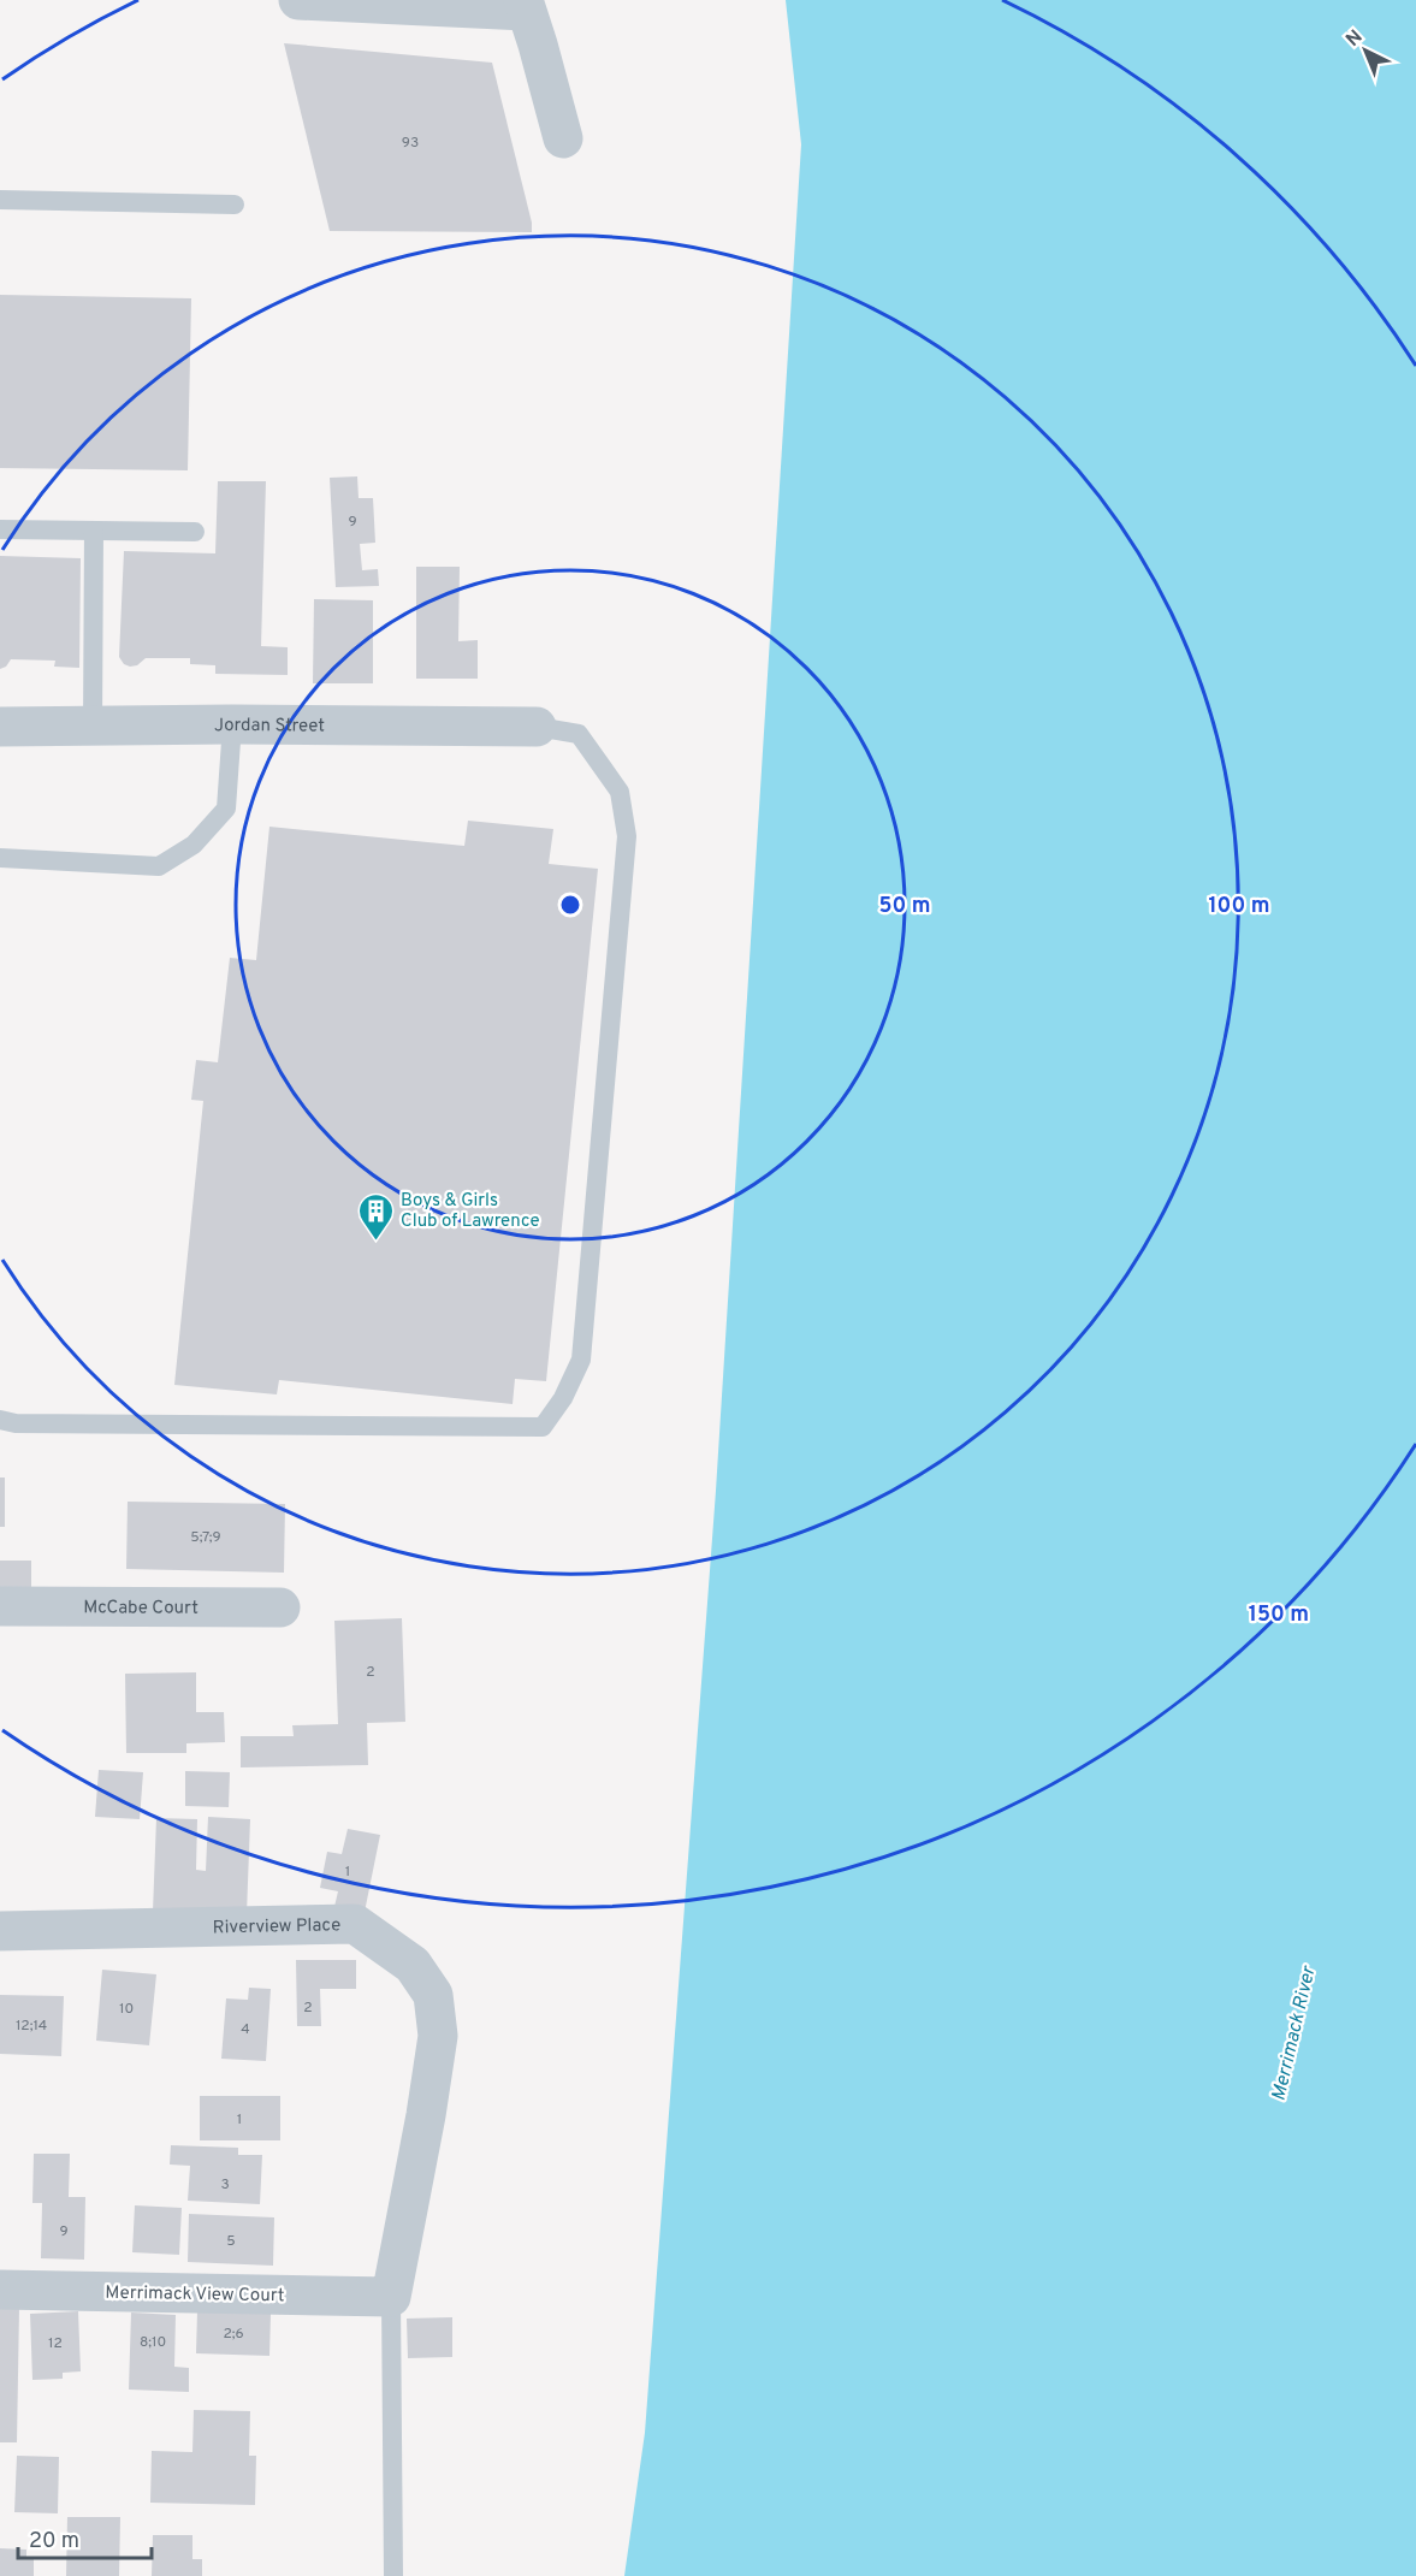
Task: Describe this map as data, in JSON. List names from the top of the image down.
{
  "streets": {
    "street": [
      "Jordan Street",
      "McCabe Court",
      "Riverview Place",
      "Merrimack View Court"
    ]
  },
  "crossings": [
    ["Riverview Place", "Merrimack View Court"]
  ],
  "water": ["Merrimack River"],
  "places": {
    "building": ["Boys & Girls Club of Lawrence"]
  },
  "house_numbers": [
    "93",
    "9",
    "5;7;9",
    "2",
    "1",
    "2",
    "10",
    "12;14",
    "4",
    "1",
    "3",
    "9",
    "5",
    "2;6",
    "8;10",
    "12"
  ],
  "scale_bar": "20 m",
  "north": "top left",
  "rings": ["50 m", "100 m", "150 m"]
}
